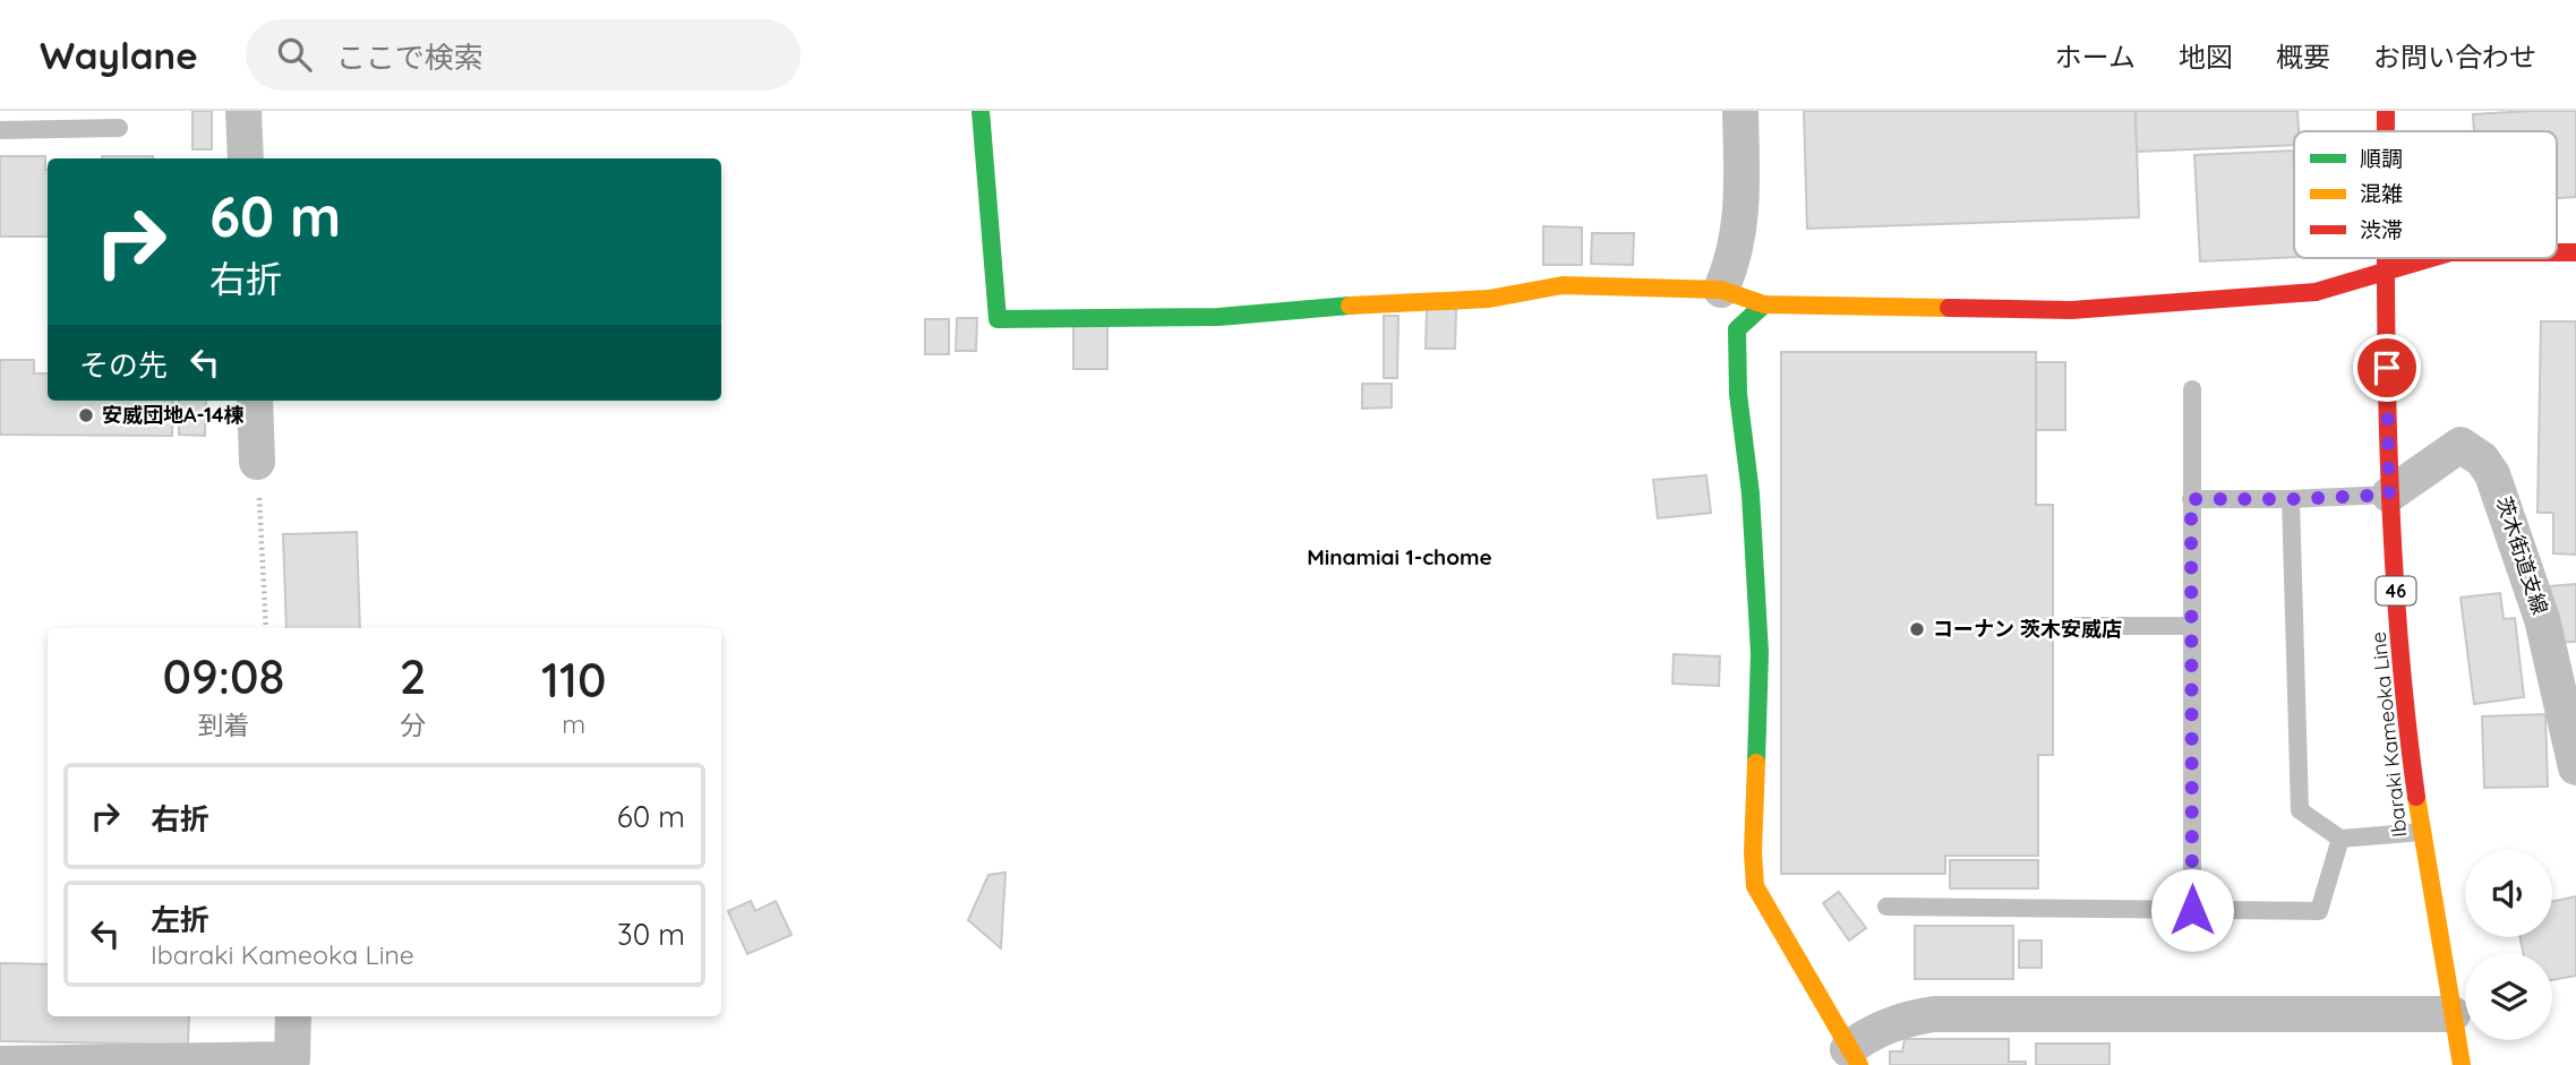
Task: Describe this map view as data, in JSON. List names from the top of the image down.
{
  "streets": {
    "street": ["茨木街道支線", "46", "Ibaraki Kameoka Line"]
  },
  "crossings": [
    ["茨木街道支線", "Ibaraki Kameoka Line"]
  ],
  "districts": ["Minamiai 1-chome"],
  "places": ["安威団地A-14棟", "コーナン 茨木安威店"],
  "legend": ["順調", "混雑", "渋滞"],
  "page": {
    "header": "Waylane",
    "search": "ここで検索",
    "nav": [
      "ホーム",
      "地図",
      "概要",
      "お問い合わせ"
    ],
    "turn": ["60 m", "右折"],
    "then": "その先",
    "eta": [
      "09:08",
      "到着",
      "2",
      "分",
      "110",
      "m"
    ],
    "list": [
      {
        "name": "右折",
        "value": "60 m"
      },
      {
        "name": "左折",
        "note": "Ibaraki Kameoka Line",
        "value": "30 m"
      }
    ]
  }
}
